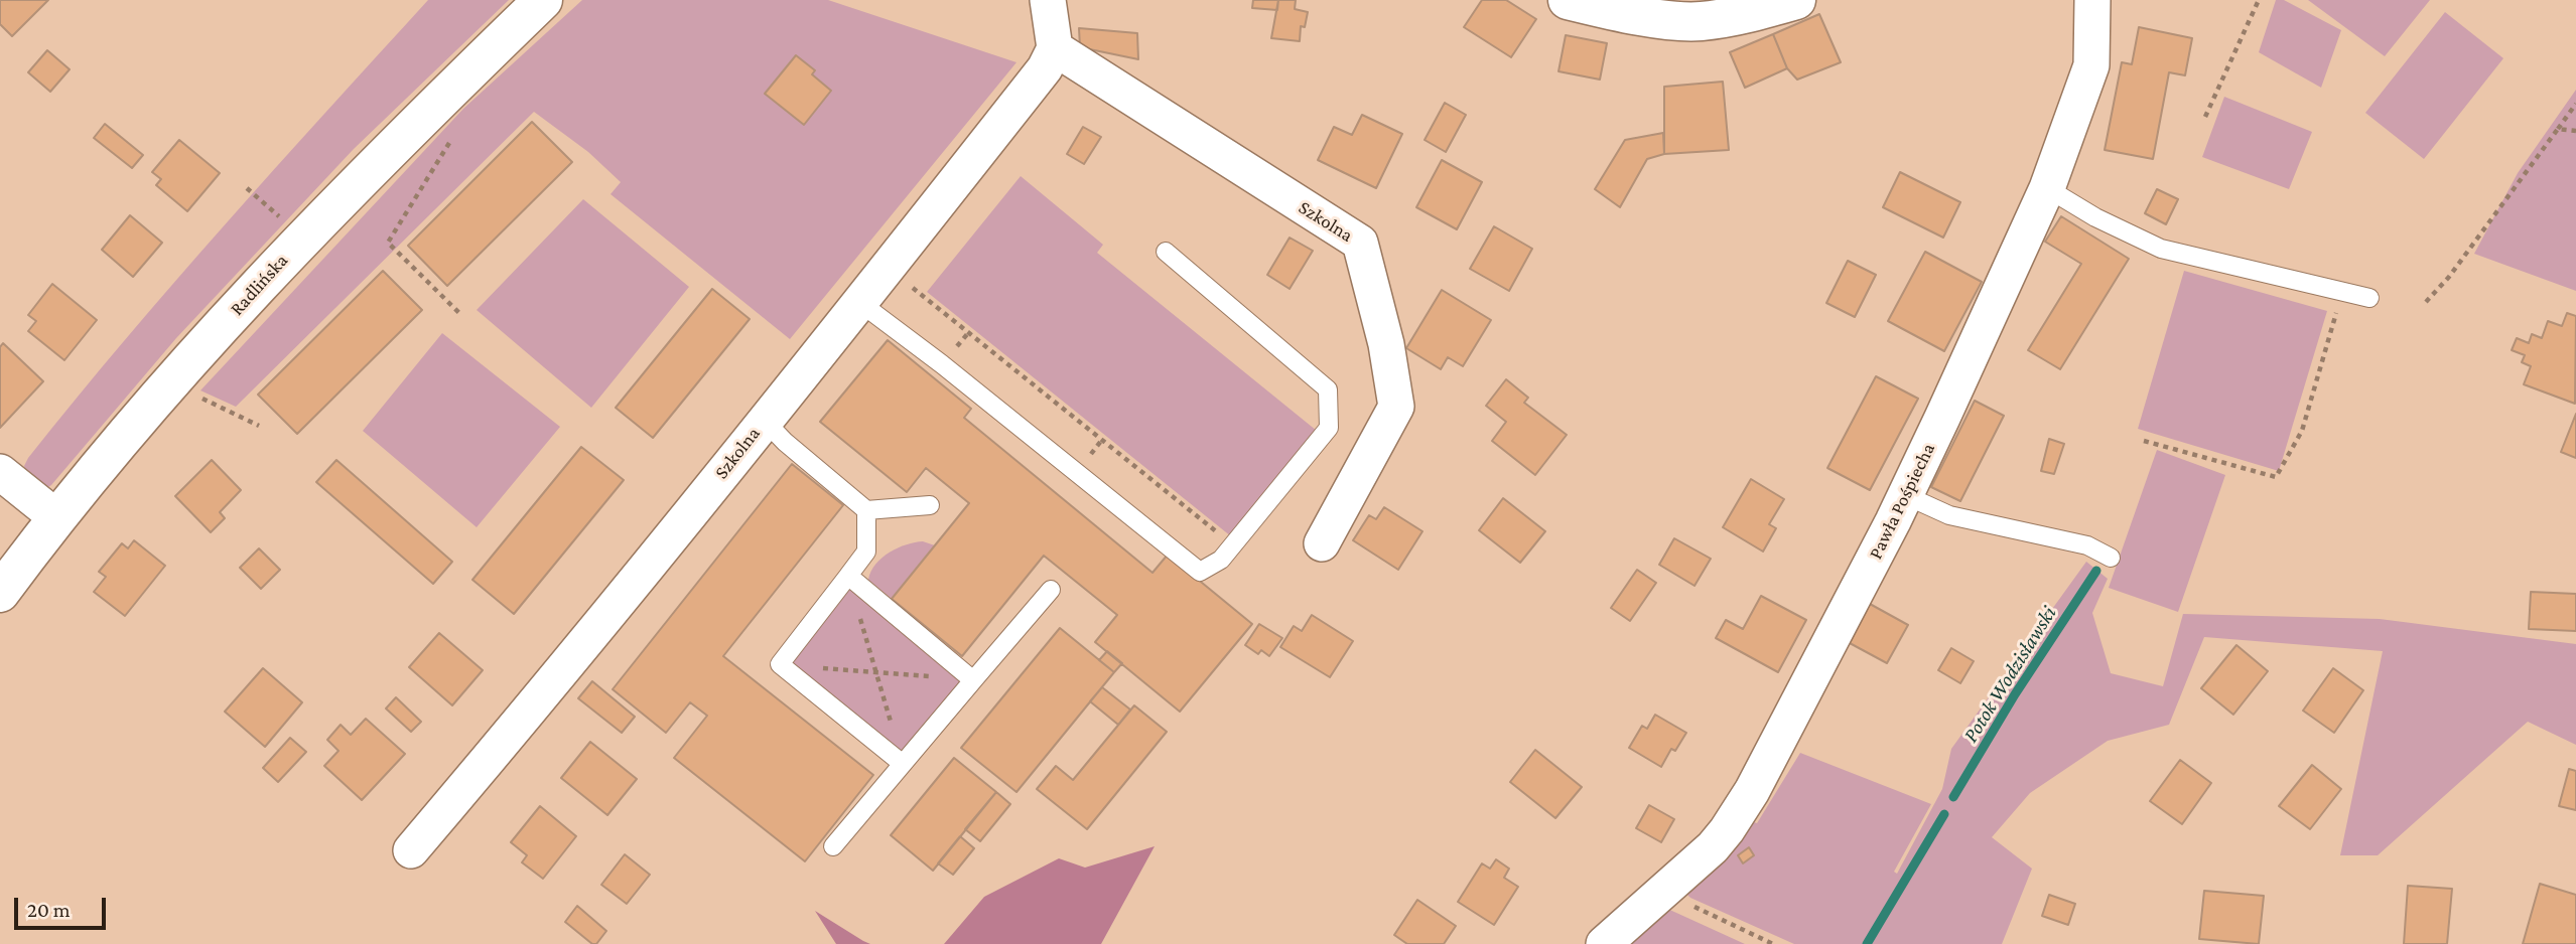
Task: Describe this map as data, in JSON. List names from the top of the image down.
{
  "streets": {
    "street": ["Szkolna", "Radlińska", "Pawła Pośpiecha"]
  },
  "water": ["Potok Wodzisławski"],
  "scale_bar": "20 m"
}
